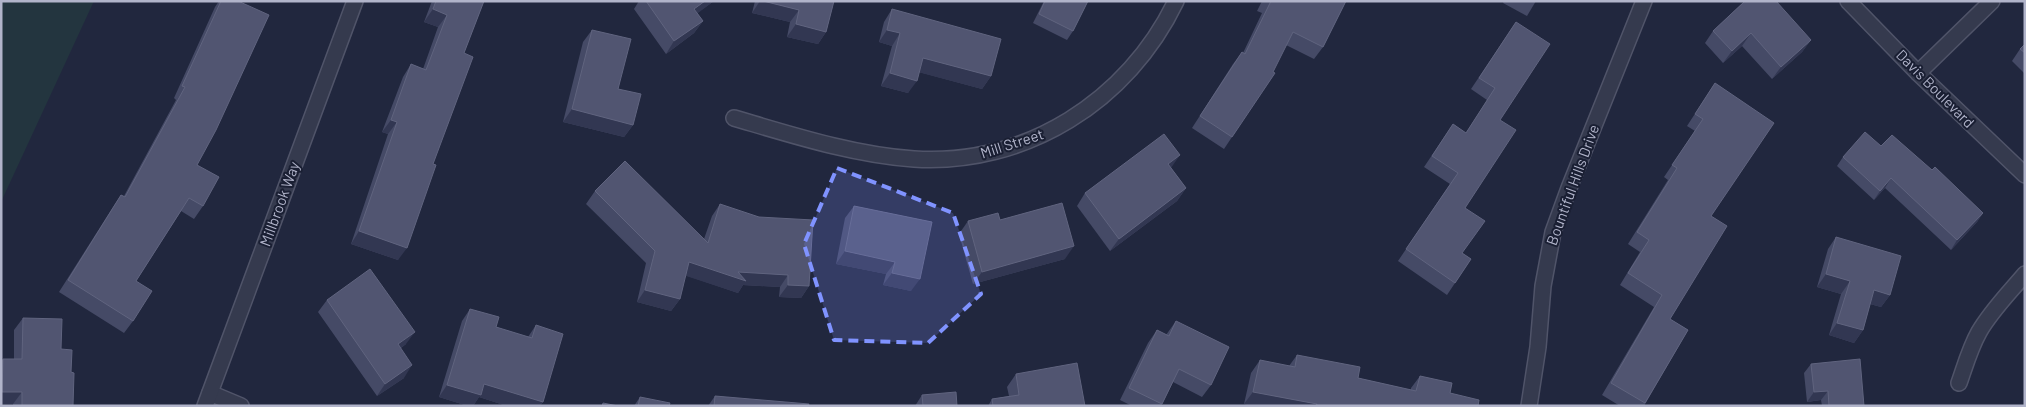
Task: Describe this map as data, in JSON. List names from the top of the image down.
{
  "streets": {
    "street": [
      "Davis Boulevard",
      "Mill Street",
      "Bountiful Hills Drive",
      "Millbrook Way"
    ]
  }
}
